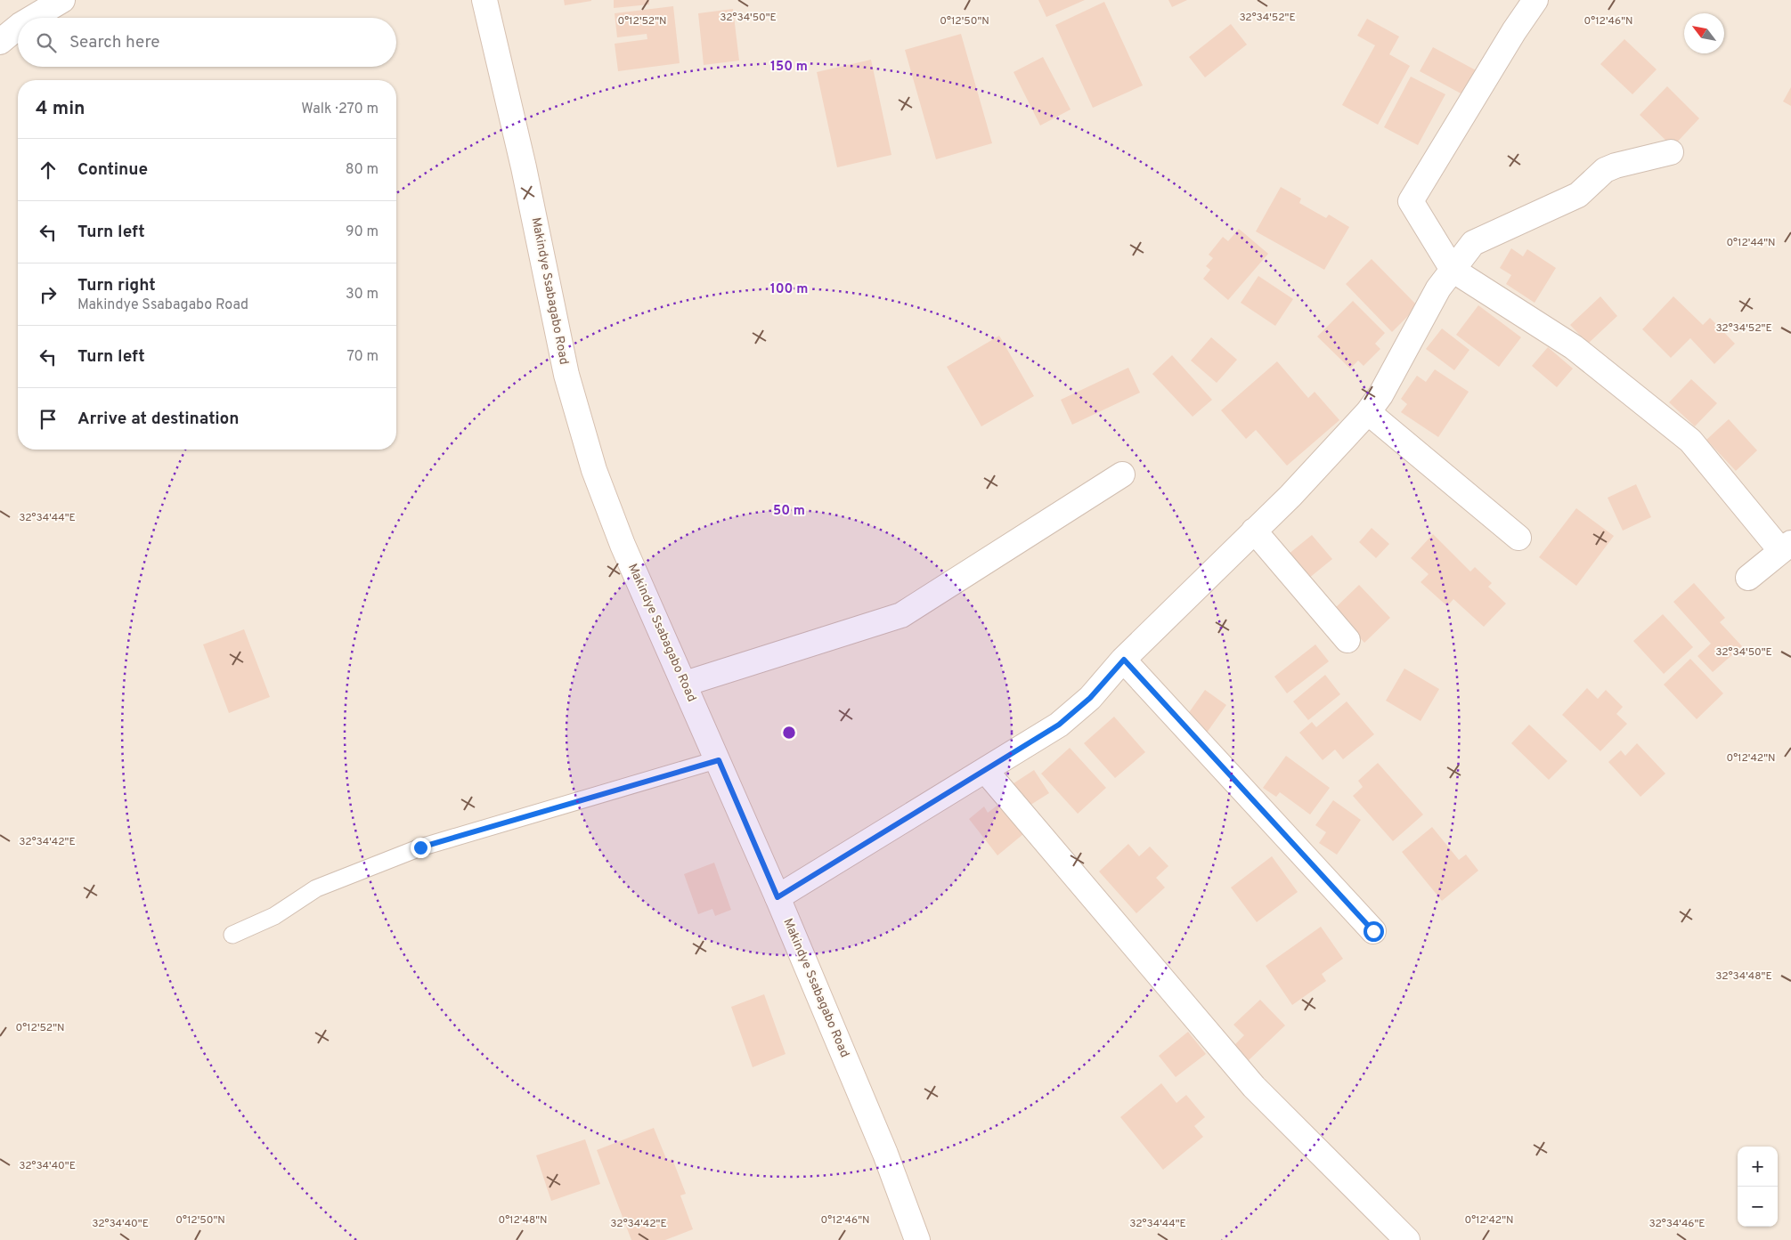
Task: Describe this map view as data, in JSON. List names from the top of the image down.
{
  "streets": {
    "street": ["Makindye Ssabagabo Road"]
  },
  "north": "top left",
  "page": {
    "search": "Search here",
    "heading": ["4 min", "Walk · 270 m"],
    "list": [
      ["Continue", "80 m"],
      ["Turn left", "90 m"],
      ["Turn right", "Makindye Ssabagabo Road", "30 m"],
      ["Turn left", "70 m"],
      "Arrive at destination"
    ],
    "map_buttons": ["+", "−"]
  },
  "coordinates": [
    "32°34'52\"E",
    "32°34'50\"E",
    "0°12'52\"N",
    "0°12'50\"N",
    "0°12'46\"N",
    "0°12'44\"N",
    "32°34'44\"E",
    "0°12'42\"N",
    "32°34'42\"E",
    "32°34'48\"E",
    "32°34'40\"E",
    "0°12'48\"N",
    "32°34'46\"E"
  ],
  "rings": ["150 m", "100 m", "50 m"]
}
